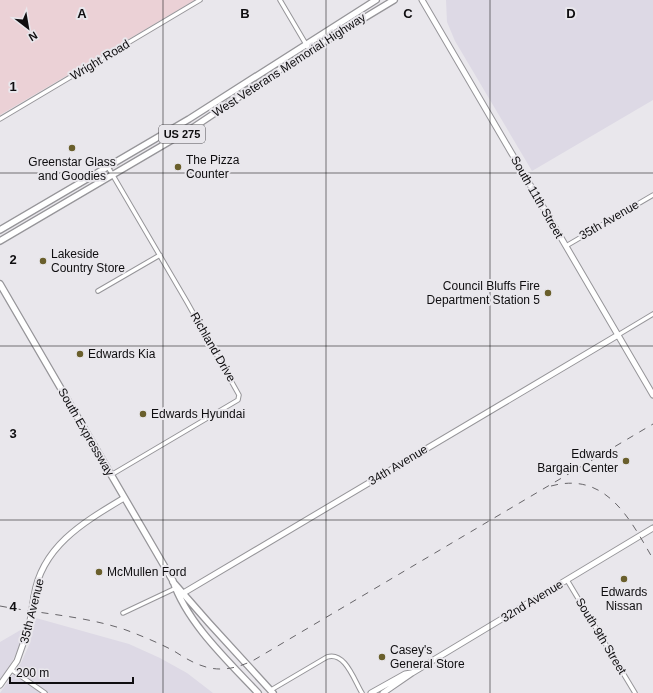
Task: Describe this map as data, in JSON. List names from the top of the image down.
{
  "streets": {
    "main road": ["West Veterans Memorial Highway", "US 275", "South Expressway"],
    "street": [
      "Wright Road",
      "South 11th Street",
      "35th Avenue",
      "Richland Drive",
      "34th Avenue",
      "32nd Avenue",
      "South 9th Street"
    ]
  },
  "crossings": [
    ["West Veterans Memorial Highway", "Richland Drive"],
    ["South 11th Street", "35th Avenue"],
    ["South 11th Street", "34th Avenue"],
    ["35th Avenue", "South Expressway"],
    ["Richland Drive", "South Expressway"],
    ["South Expressway", "34th Avenue"],
    ["32nd Avenue", "South 9th Street"]
  ],
  "places": [
    "Greenstar Glass and Goodies",
    "The Pizza Counter",
    "Lakeside Country Store",
    "Council Bluffs Fire Department Station 5",
    "Edwards Kia",
    "Edwards Hyundai",
    "Edwards Bargain Center",
    "McMullen Ford",
    "Edwards Nissan",
    "Casey's General Store"
  ],
  "scale_bar": "200 m",
  "north": "bottom right",
  "grid": {
    "columns": [
      "A",
      "B",
      "C",
      "D"
    ],
    "rows": [
      "1",
      "2",
      "3",
      "4"
    ]
  }
}
